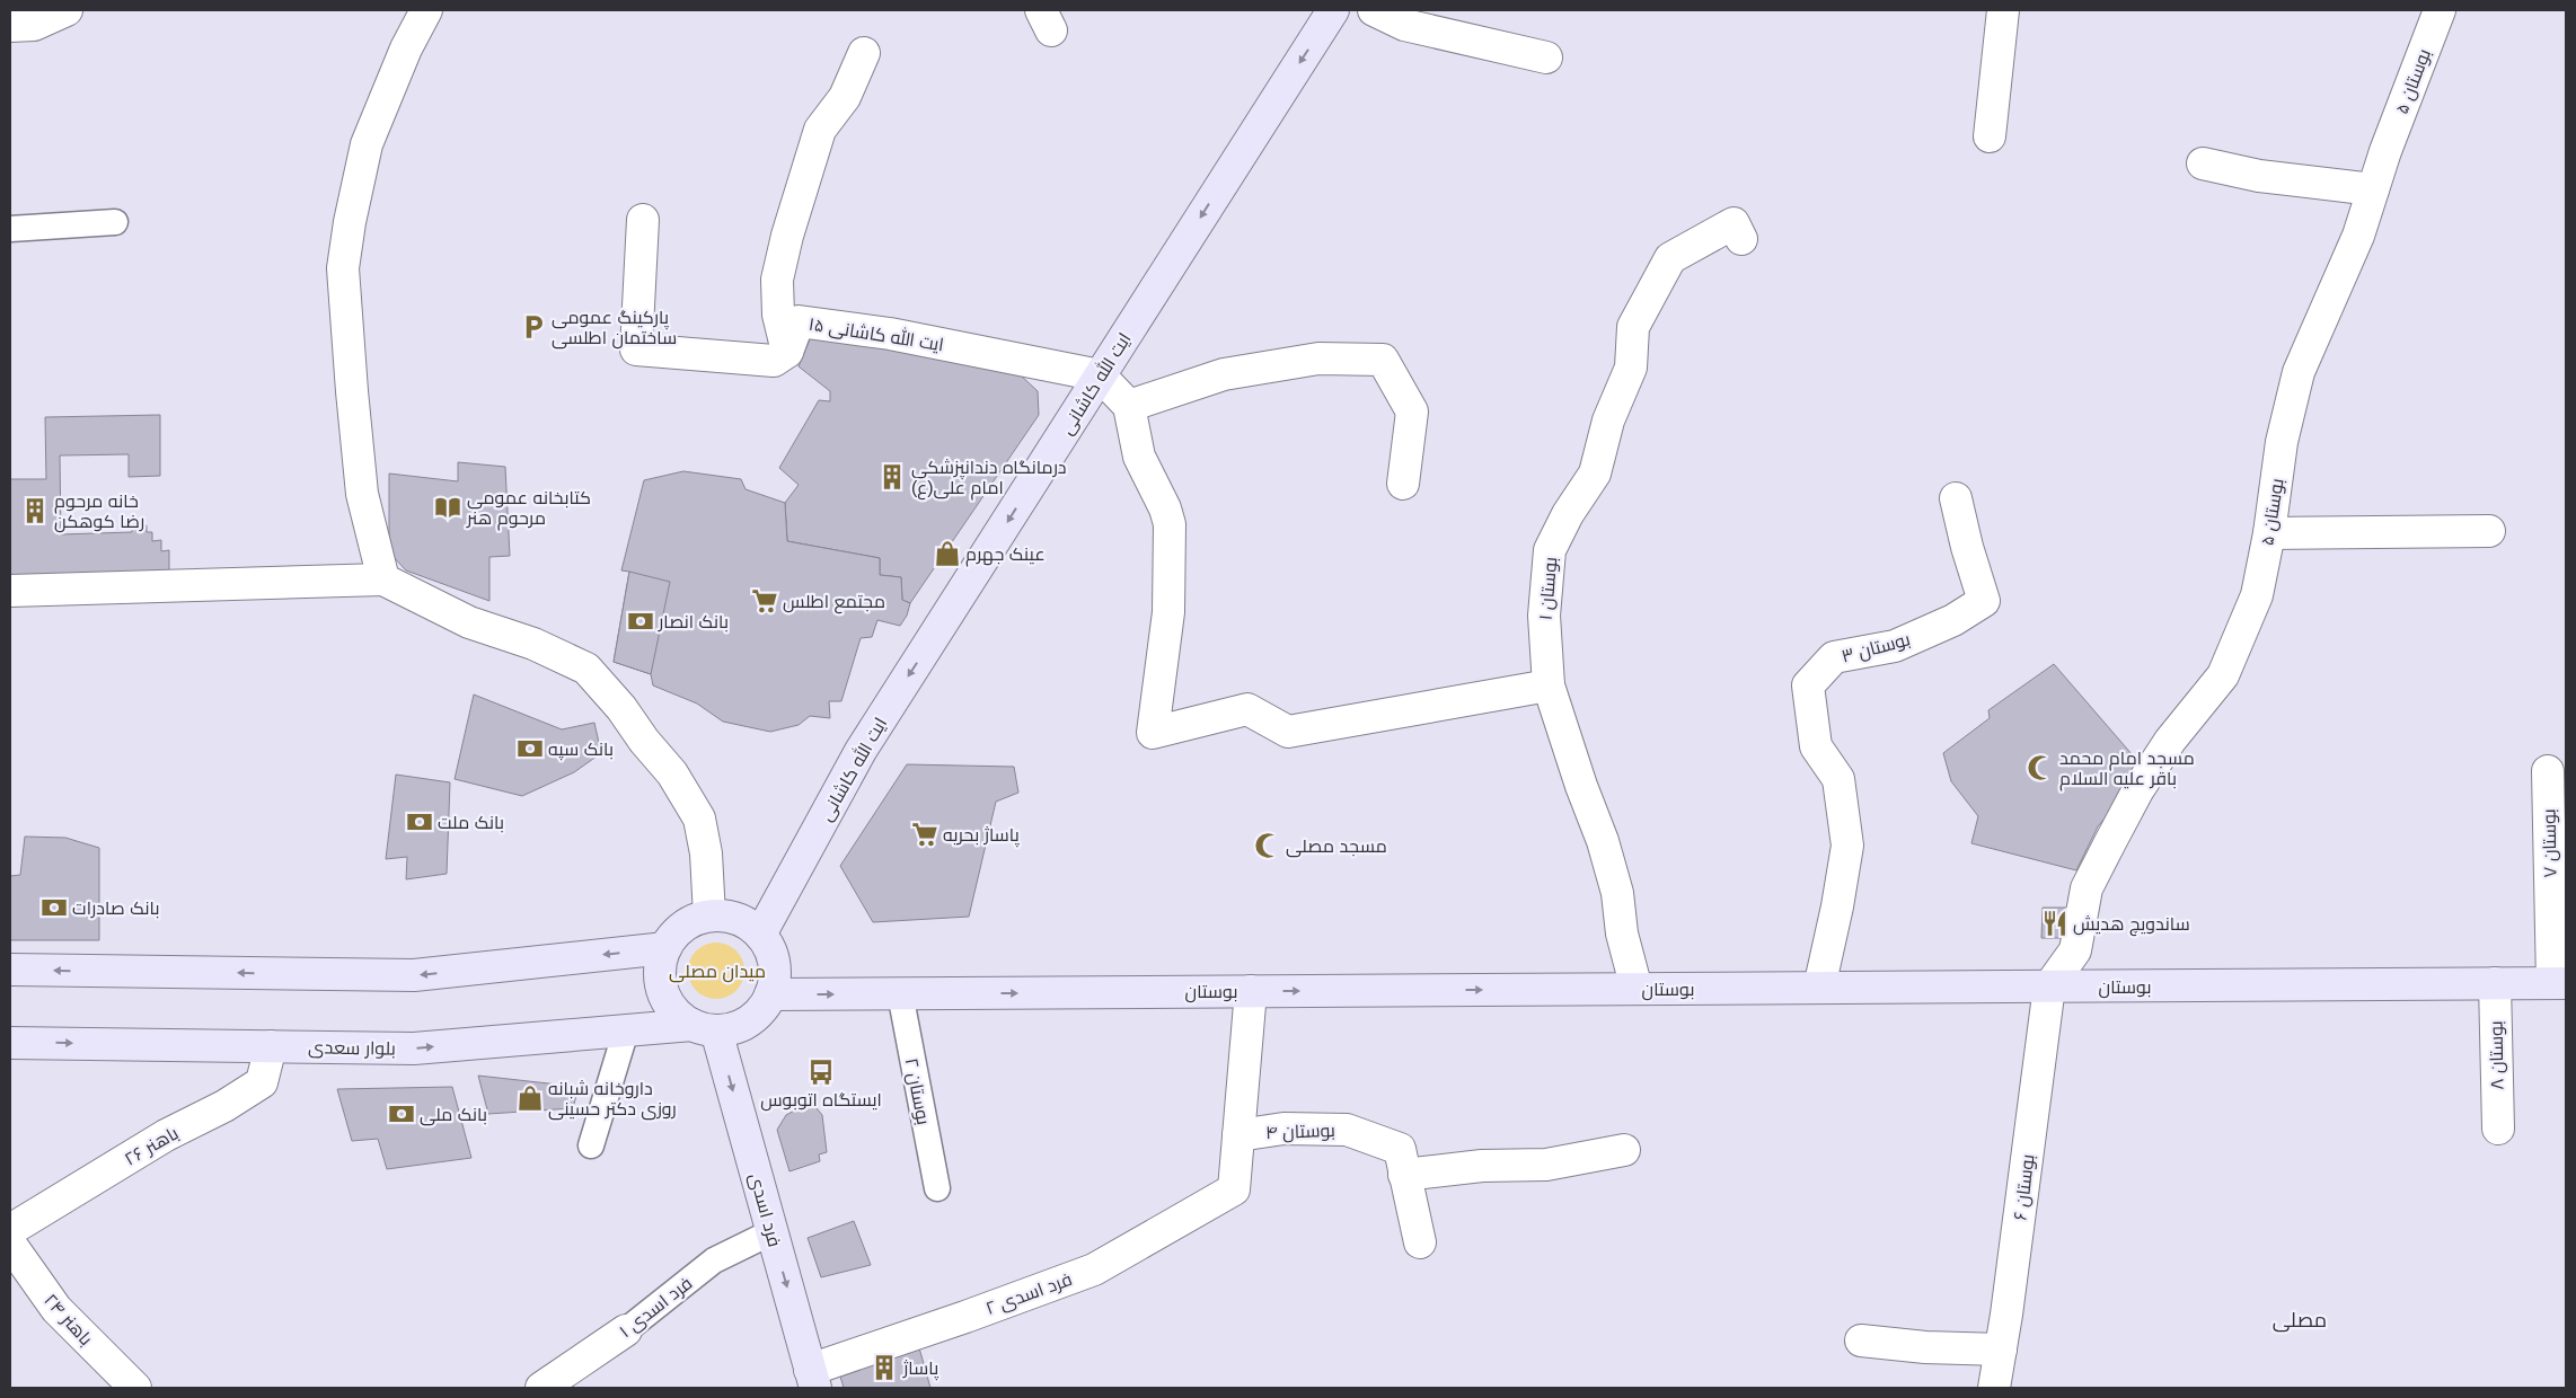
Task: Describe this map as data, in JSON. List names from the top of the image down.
{
  "streets": {
    "main road": [
      "ایت الله کاشانی",
      "بوستان",
      "بلوار سعدی",
      "فرد اسدی"
    ],
    "street": [
      "بوستان ۵",
      "ایت الله کاشانی ۱۵",
      "بوستان ۱",
      "بوستان ۳",
      "بوستان ۷",
      "بوستان ۸",
      "بوستان ۴",
      "باهنر ۲۶",
      "بوستان ۶",
      "فرد اسدی ۲",
      "فرد اسدی ۱",
      "باهنر ۲۴"
    ],
    "lane": ["بوستان ۲"]
  },
  "crossings": [
    ["بوستان ۵", "بوستان"],
    ["بوستان ۵", "بوستان ۶"],
    ["ایت الله کاشانی ۱۵", "ایت الله کاشانی"],
    ["ایت الله کاشانی", "بوستان"],
    ["ایت الله کاشانی", "بلوار سعدی"],
    ["ایت الله کاشانی", "فرد اسدی"],
    ["بوستان ۱", "بوستان"],
    ["بوستان ۳", "بوستان"],
    ["بوستان ۷", "بوستان"],
    ["بوستان", "بلوار سعدی"],
    ["بوستان", "بوستان ۸"],
    ["بوستان", "بوستان ۲"],
    ["بوستان", "بوستان ۴"],
    ["بوستان", "بوستان ۶"],
    ["بوستان", "فرد اسدی"],
    ["بلوار سعدی", "باهنر ۲۶"],
    ["بلوار سعدی", "فرد اسدی"],
    ["بوستان ۴", "فرد اسدی ۲"],
    ["فرد اسدی", "فرد اسدی ۲"],
    ["فرد اسدی", "فرد اسدی ۱"]
  ],
  "one_way": ["ایت الله کاشانی", "بوستان", "فرد اسدی"],
  "districts": ["مصلی"],
  "parks": ["میدان مصلی"],
  "places": {
    "parking": ["پارکینگ عمومی ساختمان اطلسی"],
    "building": ["درمانگاه دندانپزشکی امام علی(ع)", "خانه مرحوم رضا کوهکن", "پاساژ"],
    "library": ["کتابخانه عمومی مرحوم هنر"],
    "shop": ["عینک جهرم", "داروخانه شبانه روزی دکتر حسینی"],
    "supermarket": ["مجتمع اطلس", "پاساژ بحریه"],
    "bank": [
      "بانک انصار",
      "بانک سپه",
      "بانک ملت",
      "بانک صادرات",
      "بانک ملی"
    ],
    "mosque": ["مسجد امام محمد باقر علیه السلام", "مسجد مصلی"],
    "restaurant": ["ساندویچ هدیش"],
    "bus stop": ["ایستگاه اتوبوس"]
  }
}
